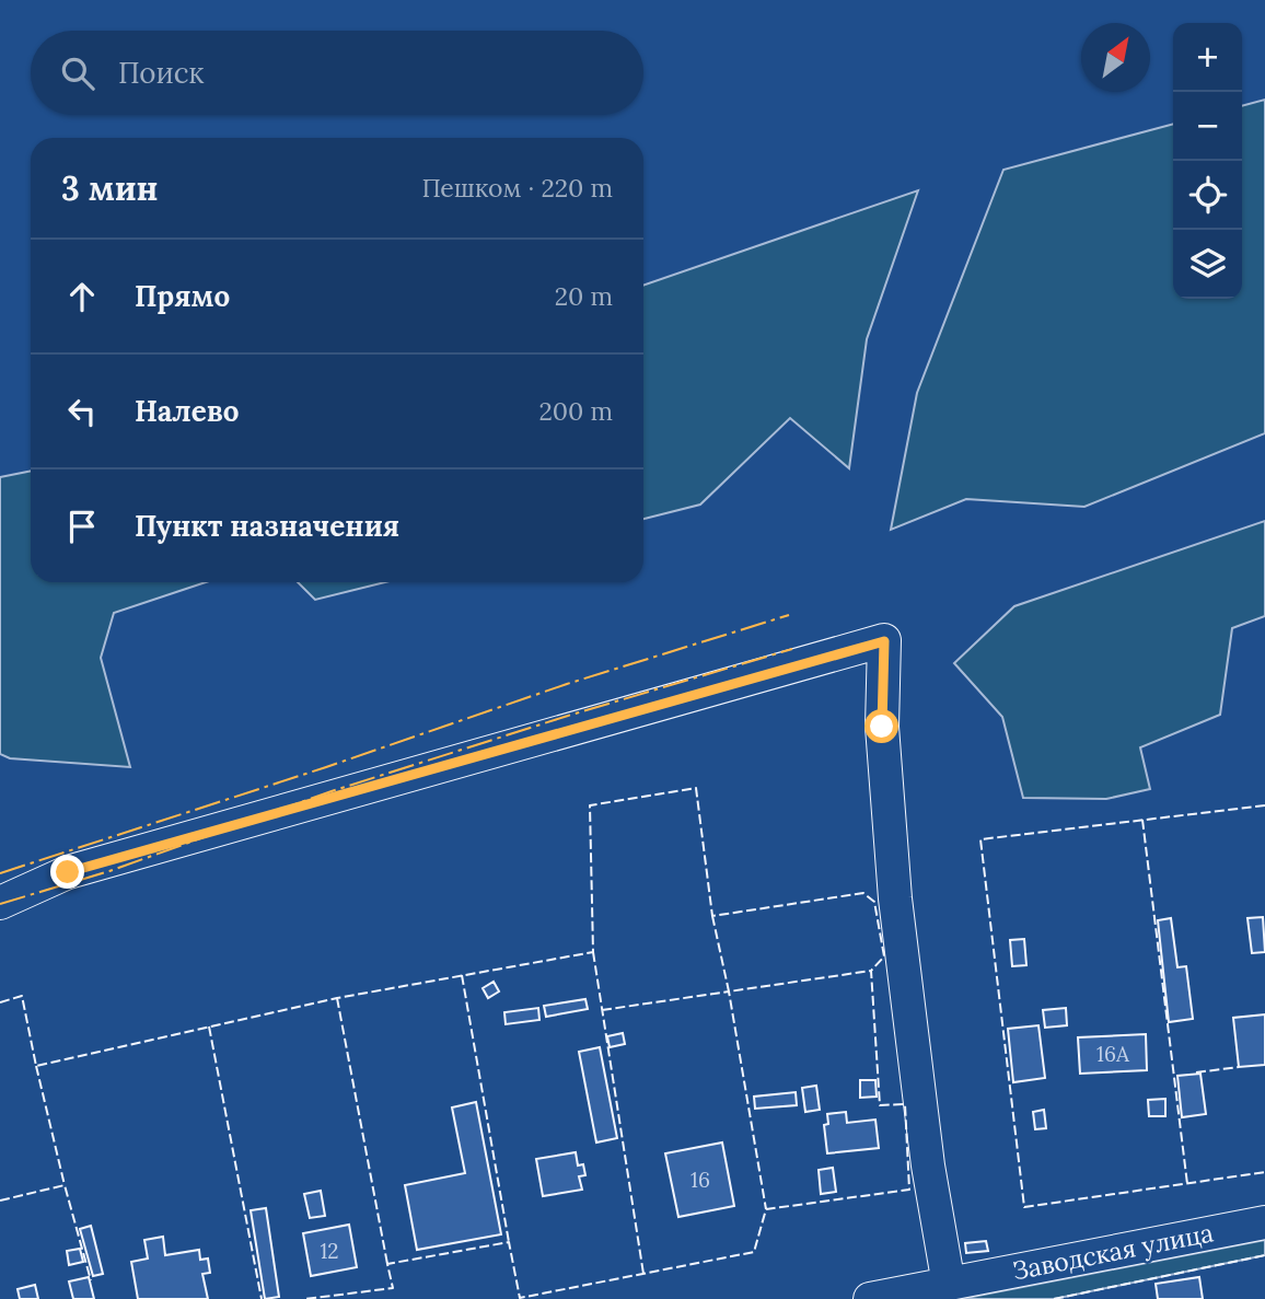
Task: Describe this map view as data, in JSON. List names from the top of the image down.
{
  "streets": {
    "street": ["Заводская улица"]
  },
  "house_numbers": ["16А", "16", "12"],
  "north": "top right",
  "page": {
    "map_buttons": ["+", "−"],
    "search": "Поиск",
    "heading": ["3 мин", "Пешком · 220 m"],
    "list": [
      ["Прямо", "20 m"],
      ["Налево", "200 m"],
      "Пункт назначения"
    ]
  }
}
